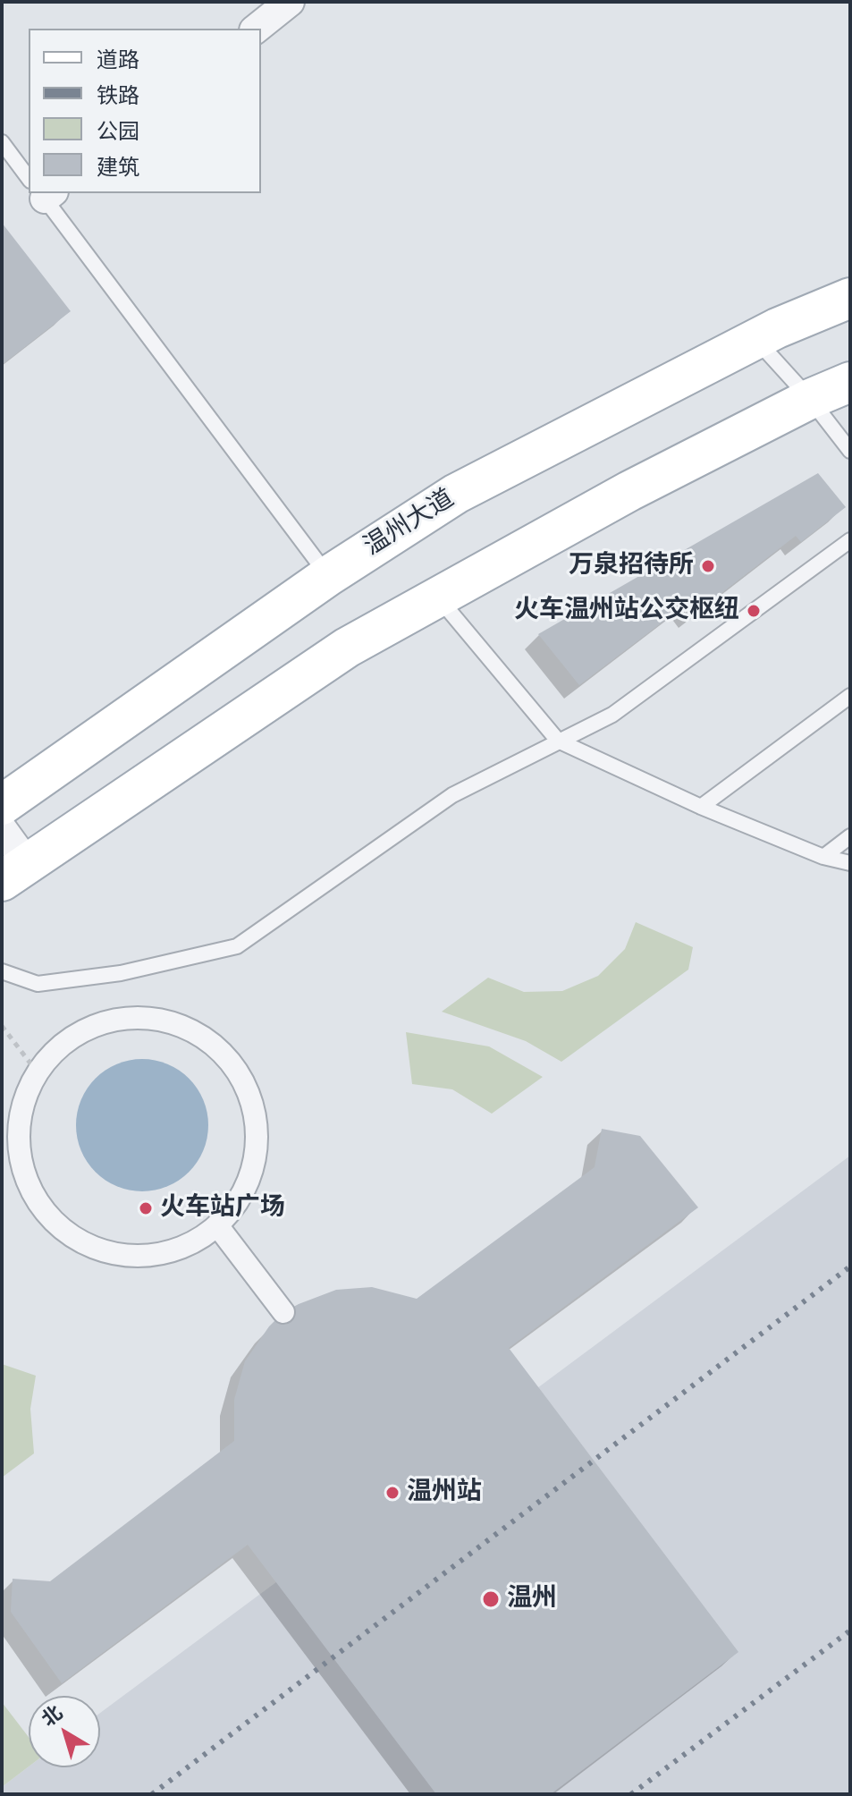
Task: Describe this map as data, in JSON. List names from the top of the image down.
{
  "streets": {
    "main road": ["温州大道"]
  },
  "places": [
    "万泉招待所",
    "火车温州站公交枢纽",
    "火车站广场",
    "温州站",
    "温州"
  ],
  "legend": [
    "道路",
    "铁路",
    "公园",
    "建筑"
  ],
  "north": "top left"
}
